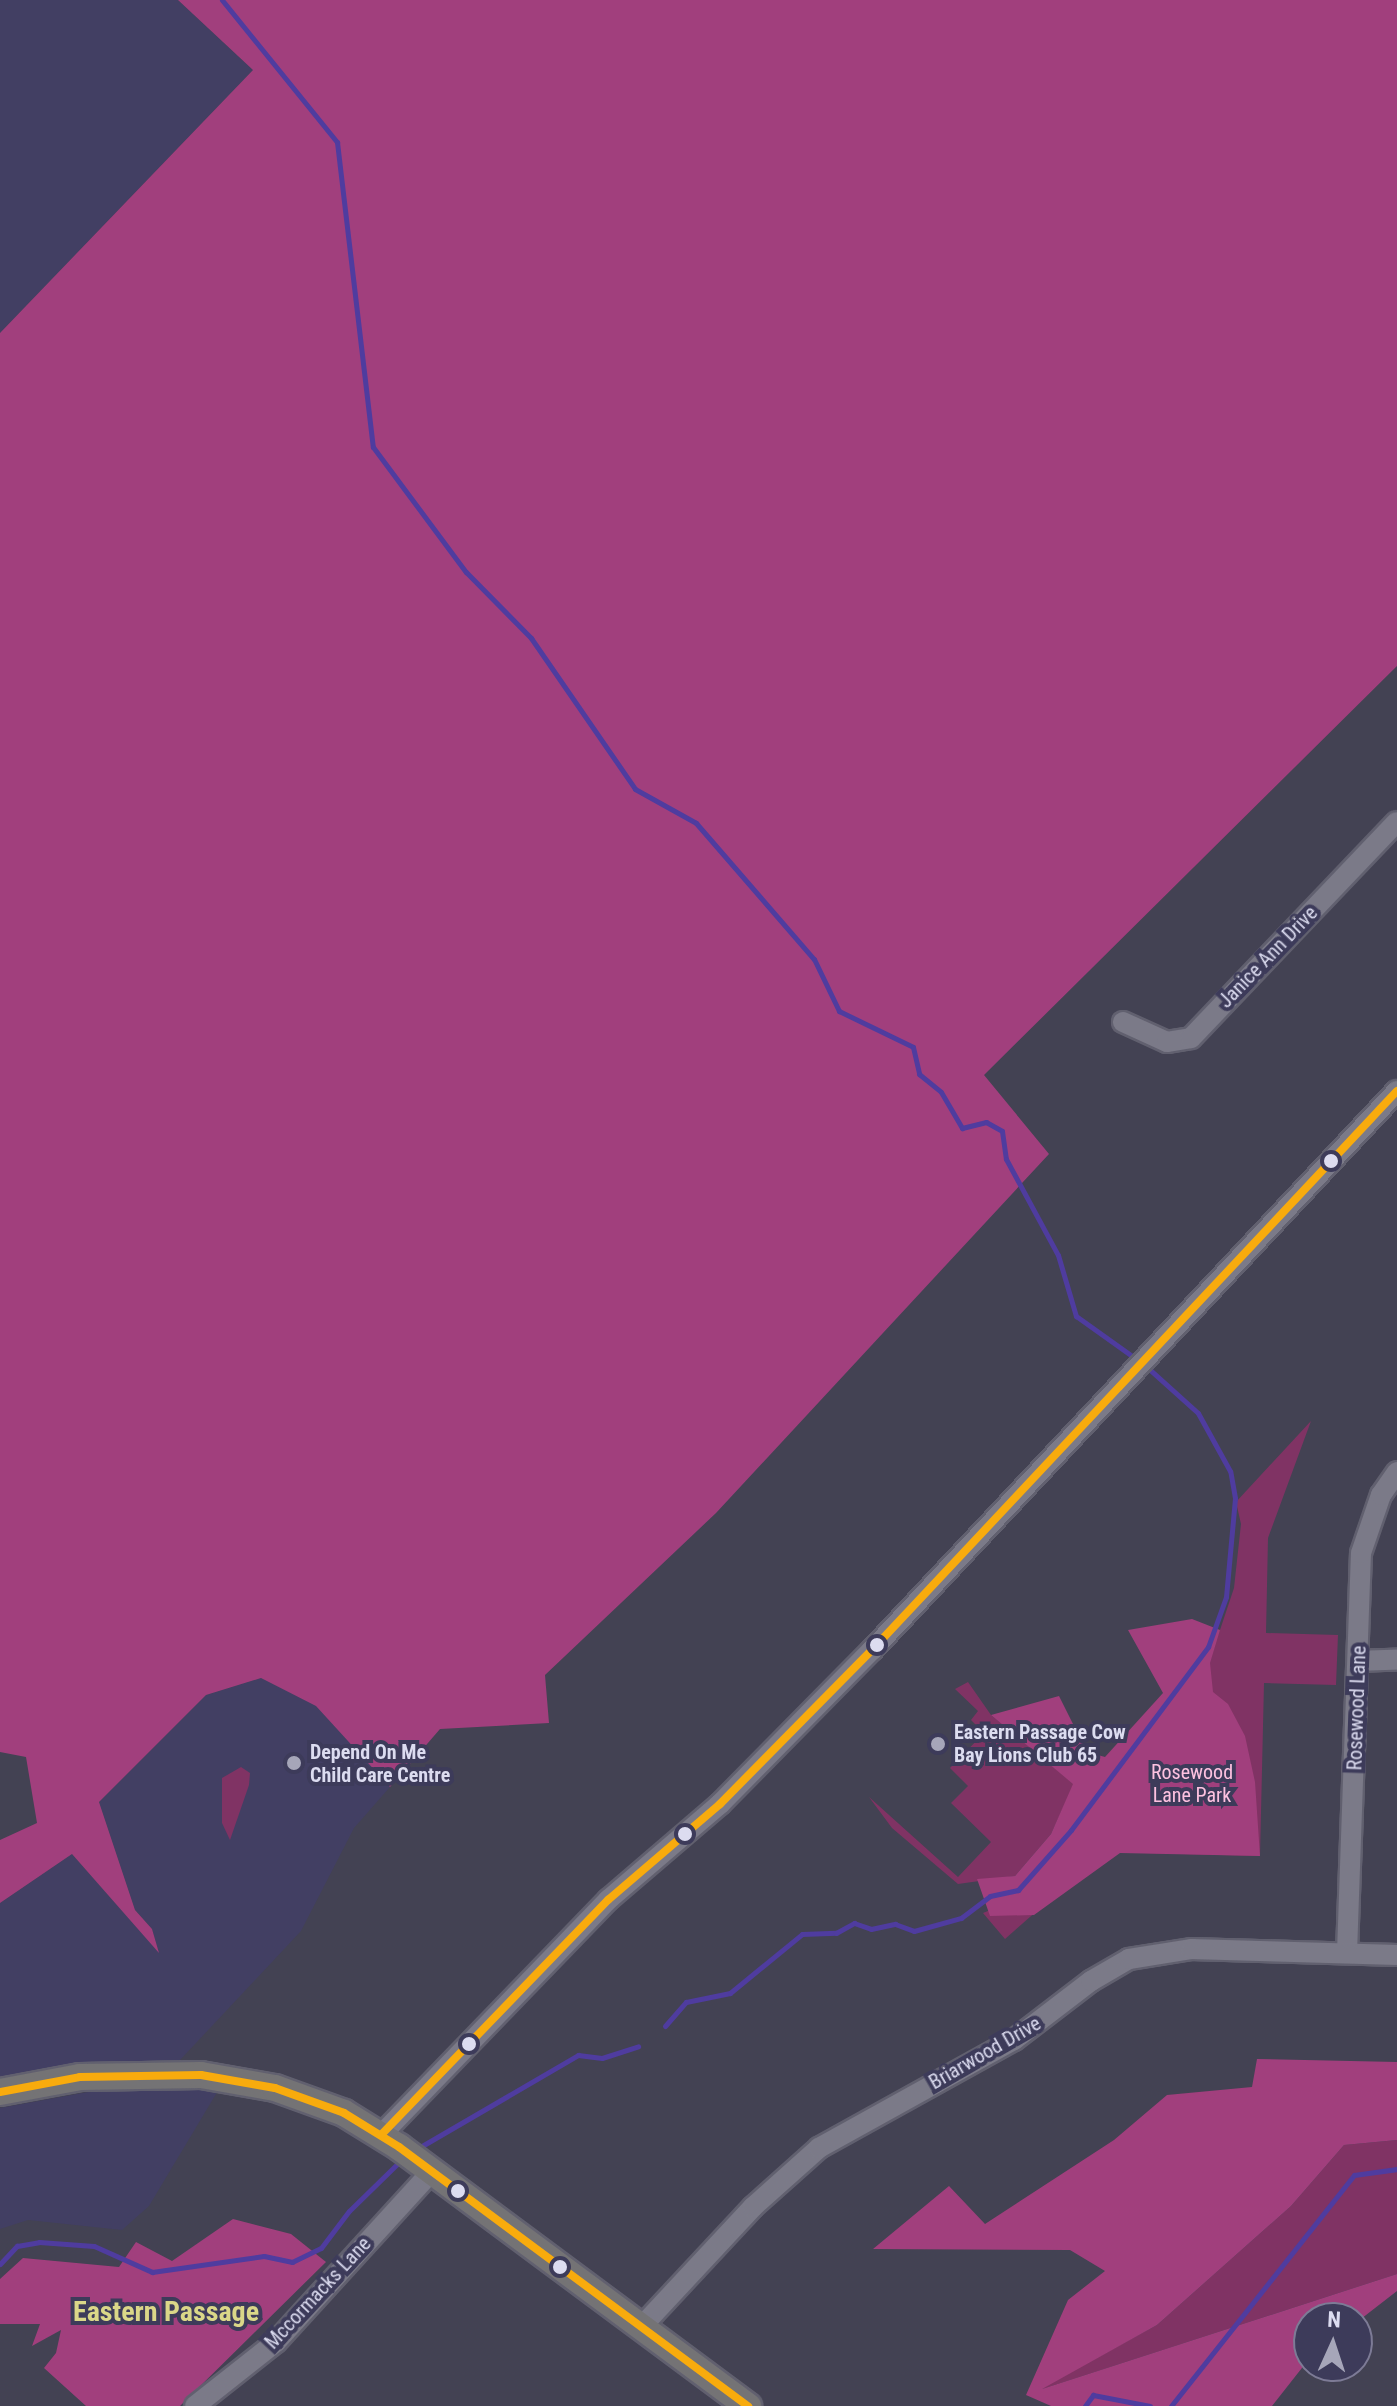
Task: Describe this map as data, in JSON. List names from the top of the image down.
{
  "streets": {
    "street": [
      "Janice Ann Drive",
      "Rosewood Lane",
      "Briarwood Drive",
      "Mccormacks Lane"
    ]
  },
  "crossings": [
    ["Rosewood Lane", "Briarwood Drive"]
  ],
  "districts": ["Eastern Passage"],
  "parks": ["Rosewood Lane Park"],
  "places": ["Eastern Passage Cow Bay Lions Club 65", "Depend On Me Child Care Centre"],
  "north": "top"
}
